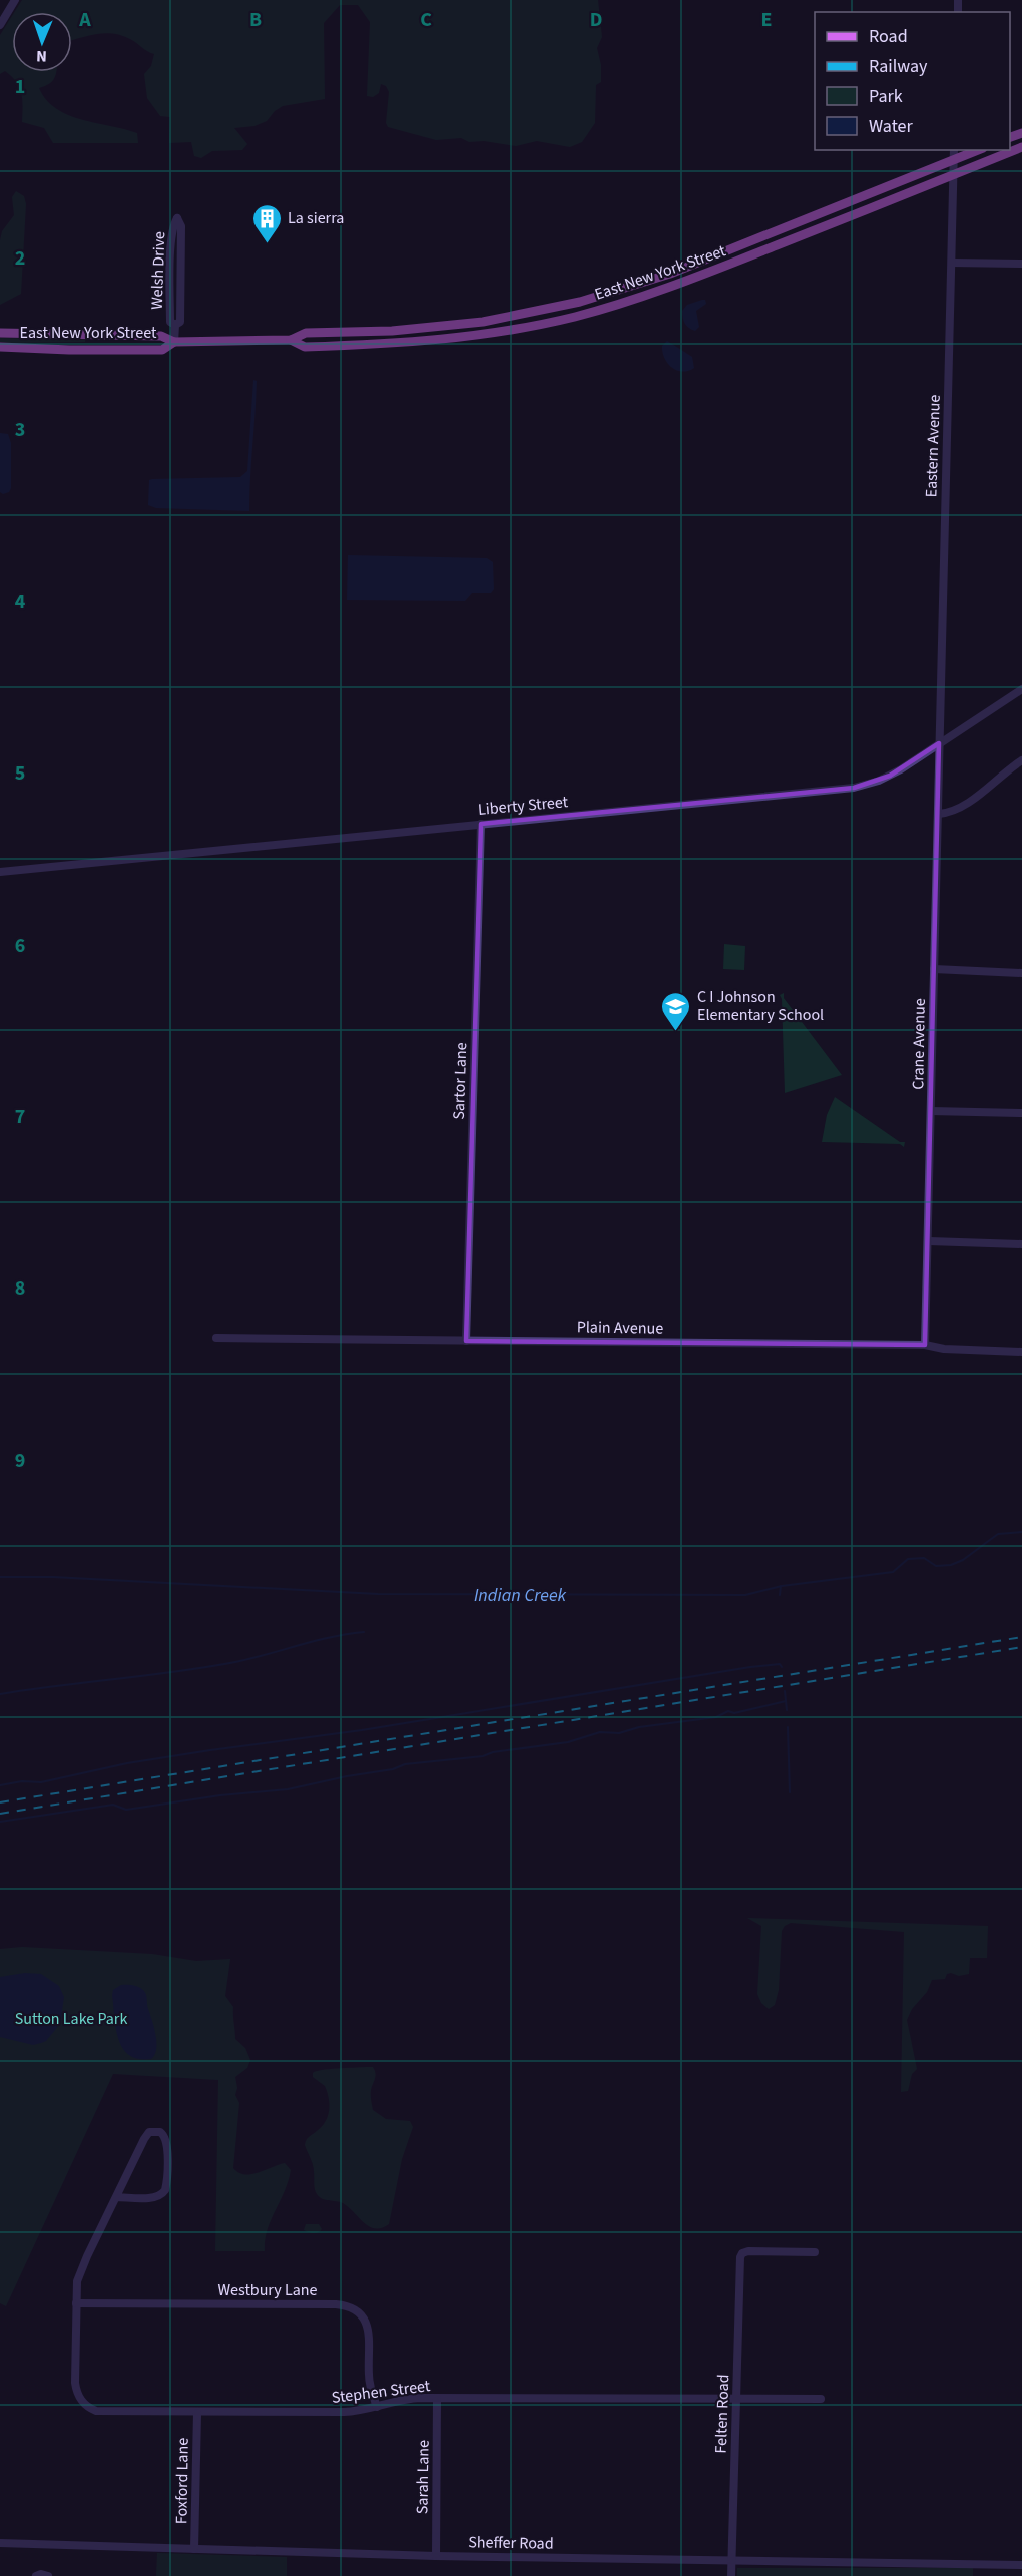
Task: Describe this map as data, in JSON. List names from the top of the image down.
{
  "streets": {
    "main road": ["East New York Street"],
    "street": [
      "Welsh Drive",
      "Eastern Avenue",
      "Liberty Street",
      "Crane Avenue",
      "Sartor Lane",
      "Plain Avenue",
      "Westbury Lane",
      "Stephen Street",
      "Felten Road",
      "Sarah Lane",
      "Foxford Lane",
      "Sheffer Road"
    ]
  },
  "crossings": [
    ["Welsh Drive", "East New York Street"],
    ["East New York Street", "Eastern Avenue"],
    ["Eastern Avenue", "Liberty Street"],
    ["Eastern Avenue", "Crane Avenue"],
    ["Liberty Street", "Crane Avenue"],
    ["Liberty Street", "Sartor Lane"],
    ["Crane Avenue", "Plain Avenue"],
    ["Sartor Lane", "Plain Avenue"],
    ["Westbury Lane", "Stephen Street"],
    ["Stephen Street", "Felten Road"],
    ["Stephen Street", "Sarah Lane"],
    ["Stephen Street", "Foxford Lane"],
    ["Felten Road", "Sheffer Road"],
    ["Sarah Lane", "Sheffer Road"],
    ["Foxford Lane", "Sheffer Road"]
  ],
  "water": ["Indian Creek"],
  "parks": ["Sutton Lake Park"],
  "places": {
    "building": ["La sierra"],
    "school or university": ["C I Johnson Elementary School"]
  },
  "legend": [
    "Road",
    "Railway",
    "Park",
    "Water"
  ],
  "north": "bottom",
  "grid": {
    "columns": [
      "A",
      "B",
      "C",
      "D",
      "E"
    ],
    "rows": [
      "1",
      "2",
      "3",
      "4",
      "5",
      "6",
      "7",
      "8",
      "9"
    ]
  }
}
